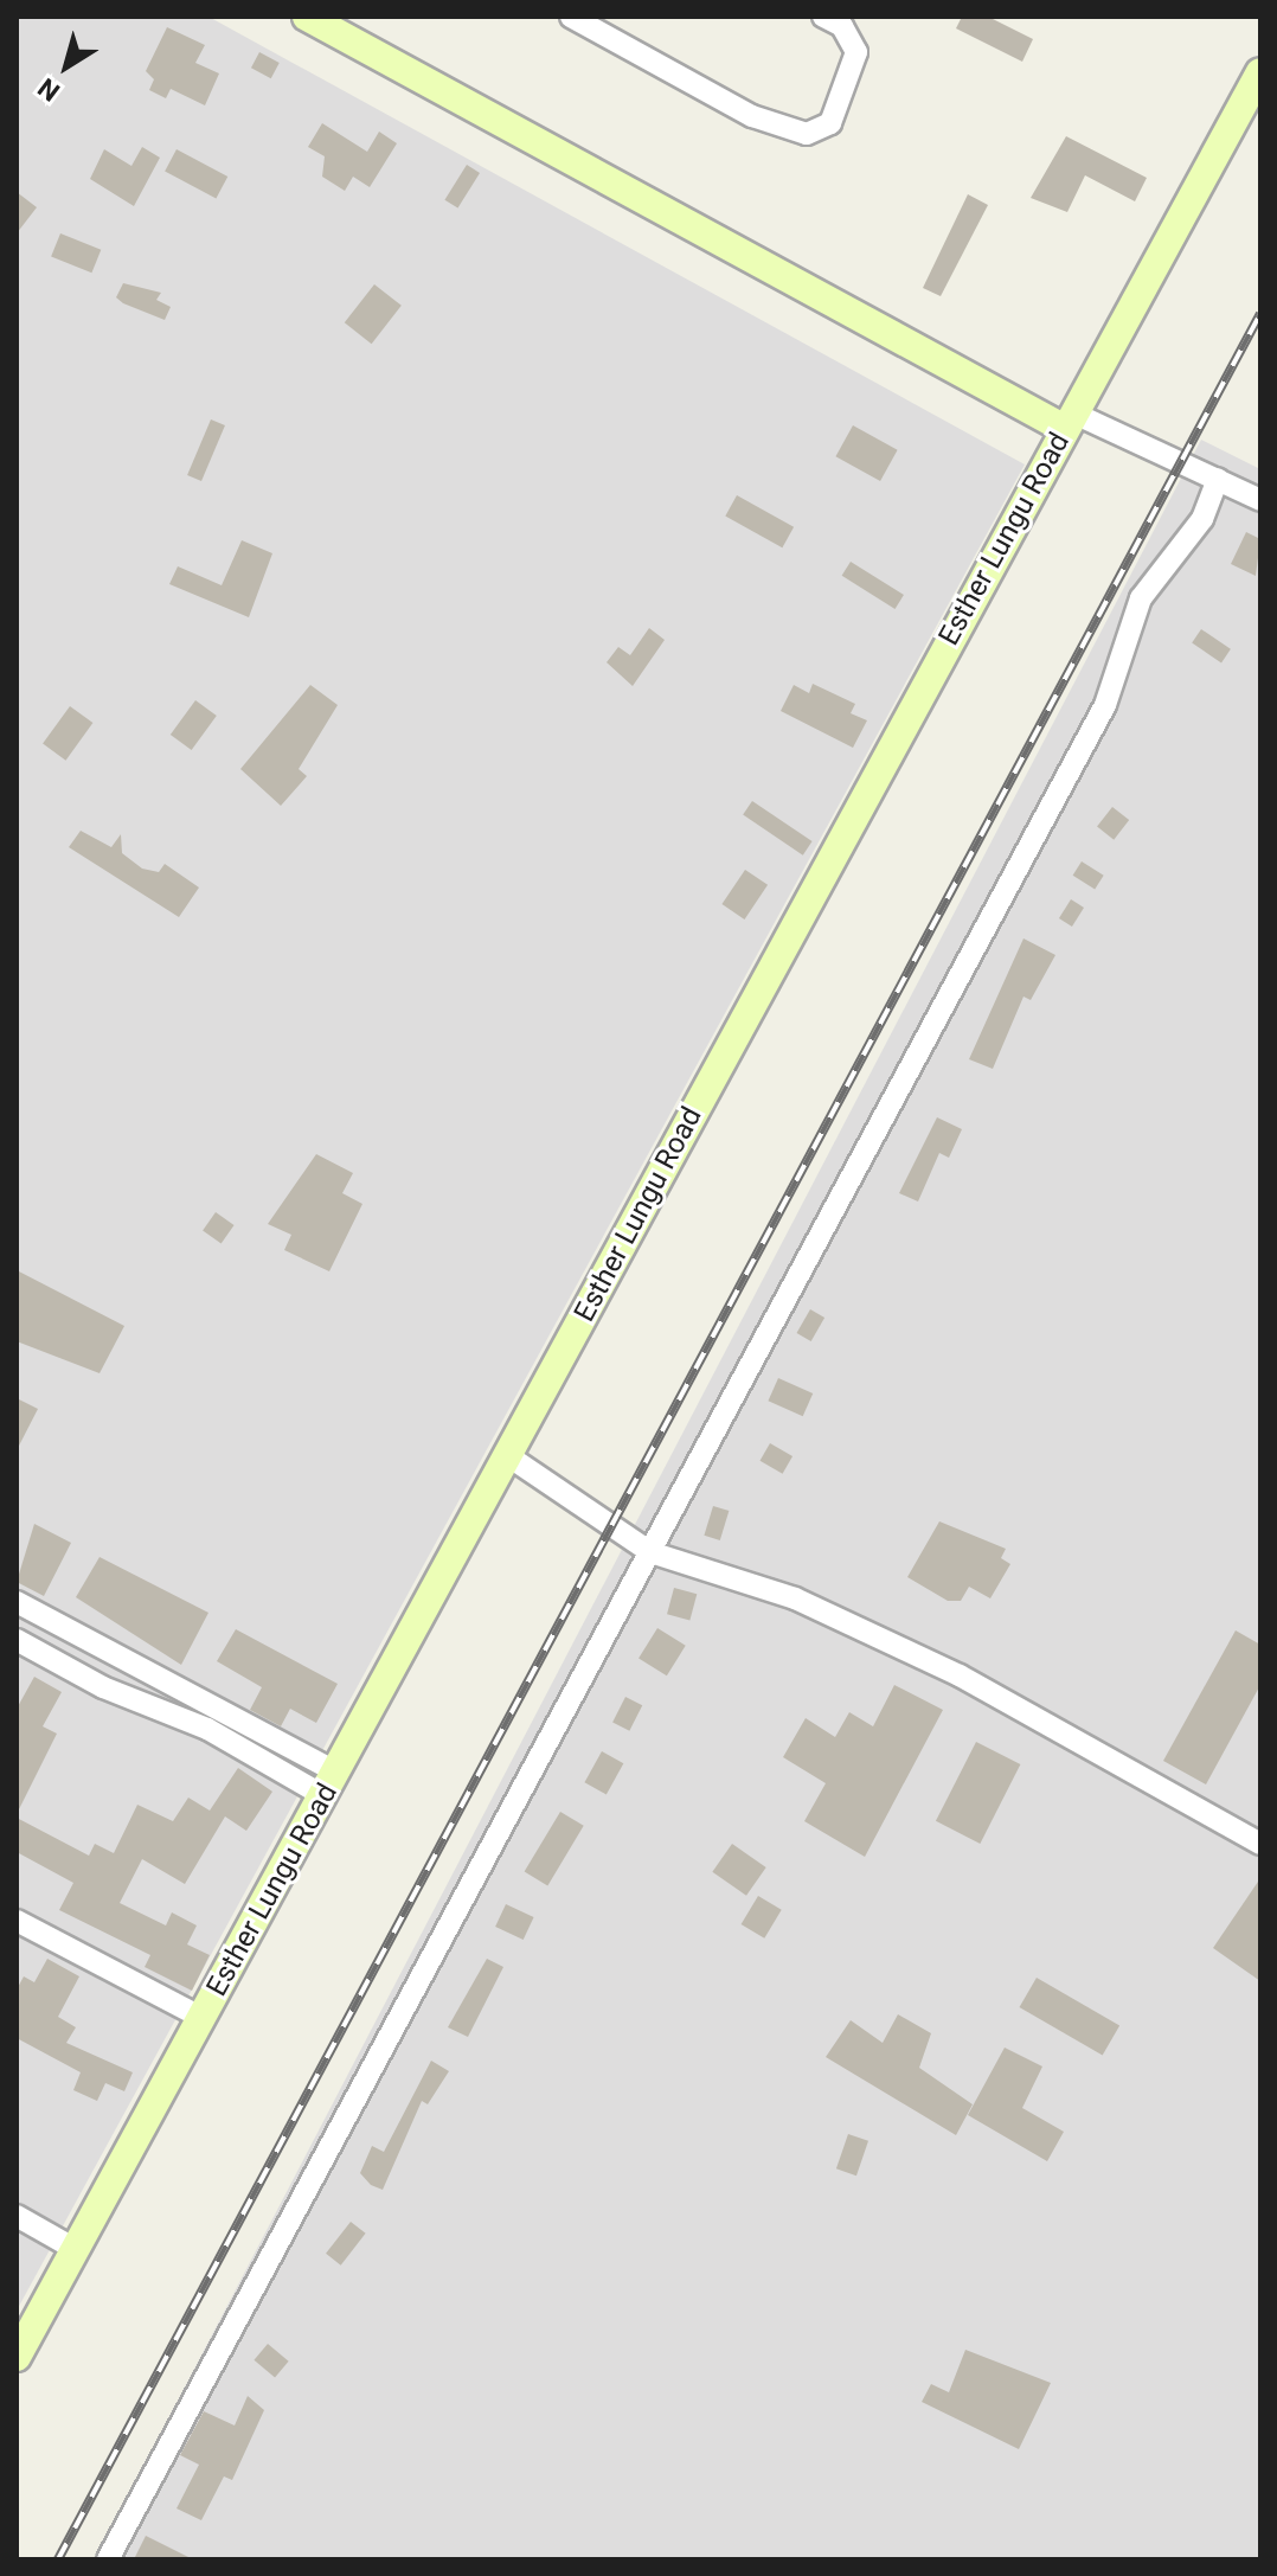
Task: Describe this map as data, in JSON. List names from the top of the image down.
{
  "streets": {
    "street": ["Esther Lungu Road"]
  },
  "north": "bottom left"
}
